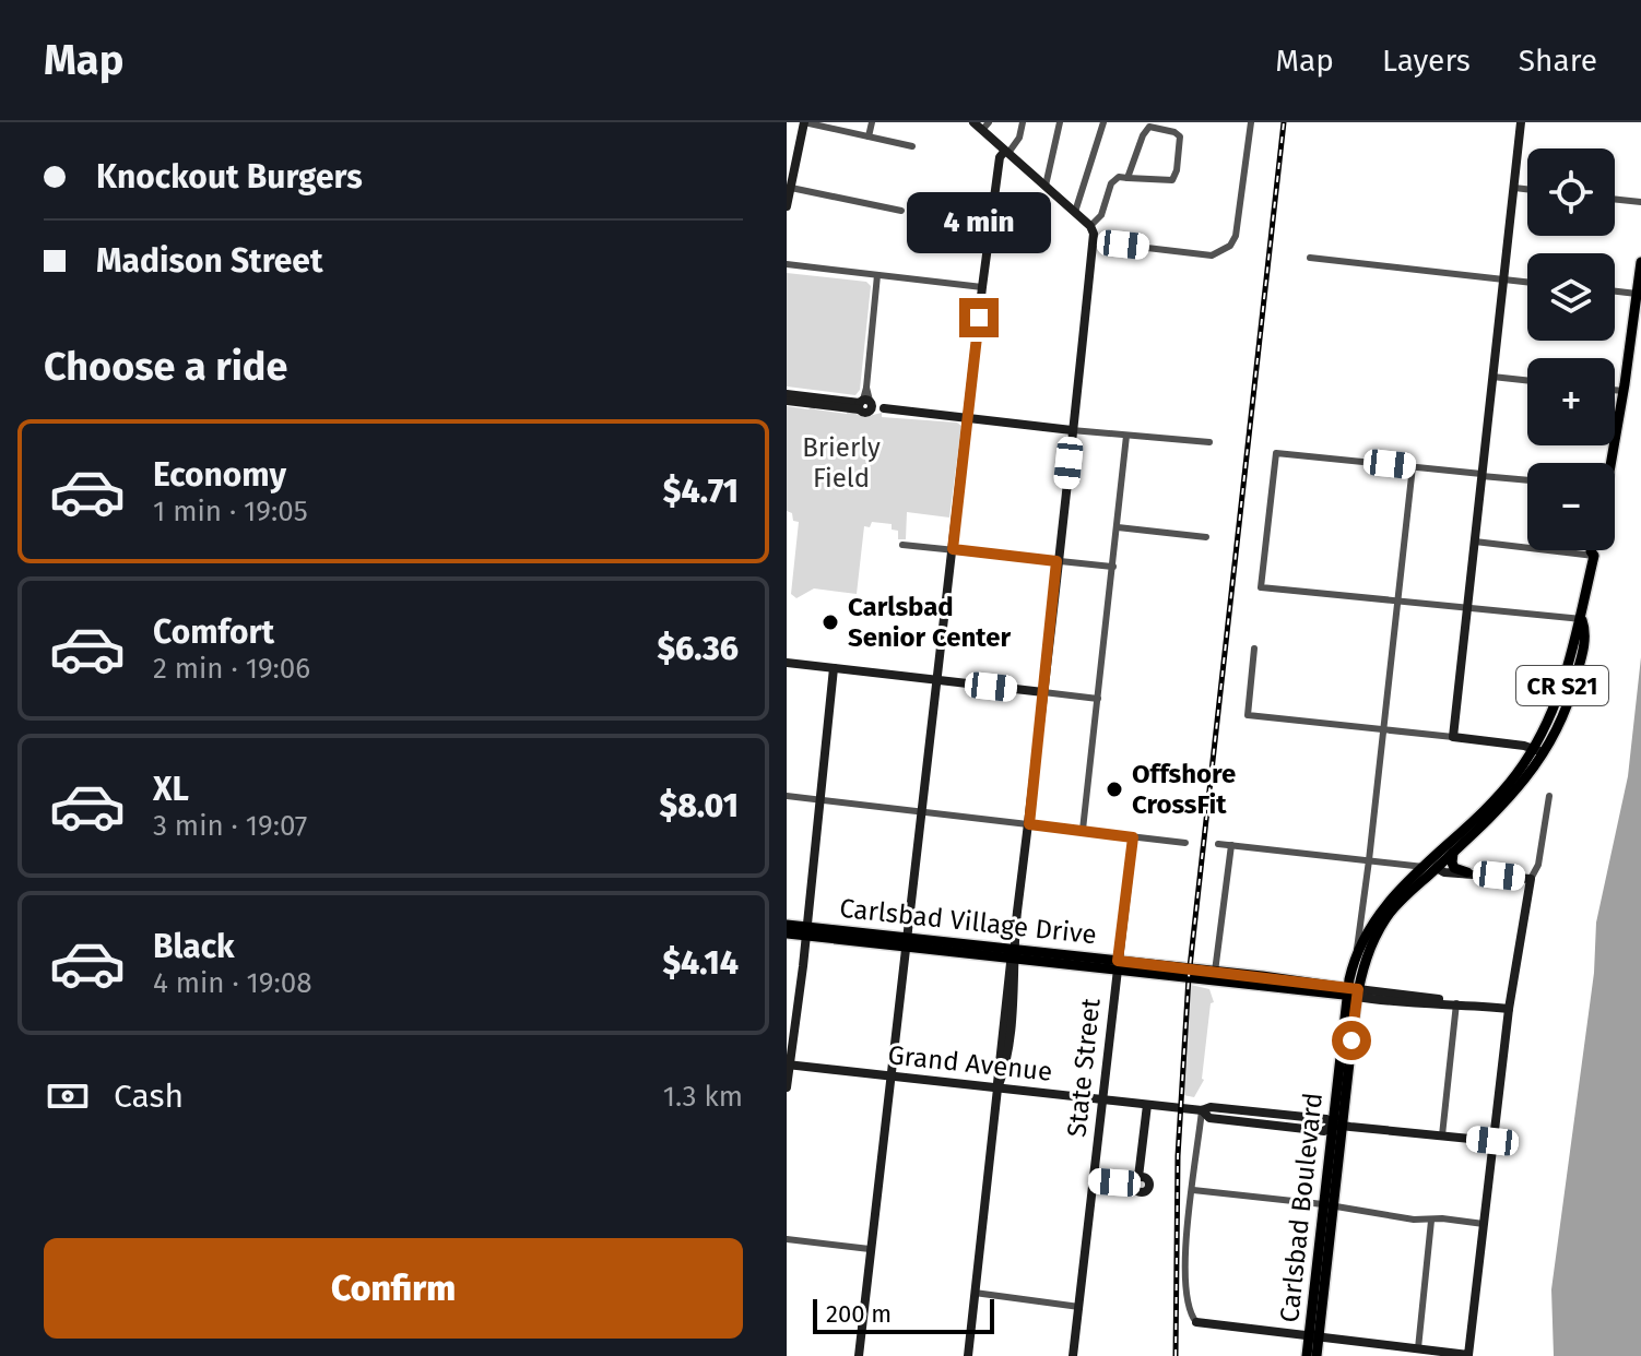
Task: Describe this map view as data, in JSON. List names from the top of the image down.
{
  "streets": {
    "main road": ["CR S21", "Carlsbad Village Drive", "Carlsbad Boulevard"],
    "street": ["Grand Avenue", "State Street"]
  },
  "crossings": [
    ["Carlsbad Village Drive", "State Street"],
    ["Carlsbad Village Drive", "Carlsbad Boulevard"],
    ["Grand Avenue", "State Street"],
    ["Grand Avenue", "Carlsbad Boulevard"]
  ],
  "parks": ["Brierly Field"],
  "places": ["Carlsbad Senior Center", "Offshore CrossFit"],
  "scale_bar": "200 m",
  "page": {
    "header": "Map",
    "nav": ["Map", "Layers", "Share"],
    "banner": ["Knockout Burgers", "Madison Street"],
    "map_buttons": ["+", "−"],
    "bubble": "4 min",
    "heading": "Choose a ride",
    "list": [
      {
        "name": "Economy",
        "note": "1 min · 19:05",
        "value": "$4.71"
      },
      {
        "name": "Comfort",
        "note": "2 min · 19:06",
        "value": "$6.36"
      },
      {
        "name": "XL",
        "note": "3 min · 19:07",
        "value": "$8.01"
      },
      {
        "name": "Black",
        "note": "4 min · 19:08",
        "value": "$4.14"
      }
    ],
    "pay": ["Cash", "1.3 km"],
    "buttons": "Confirm",
    "scale": "200 m"
  }
}
